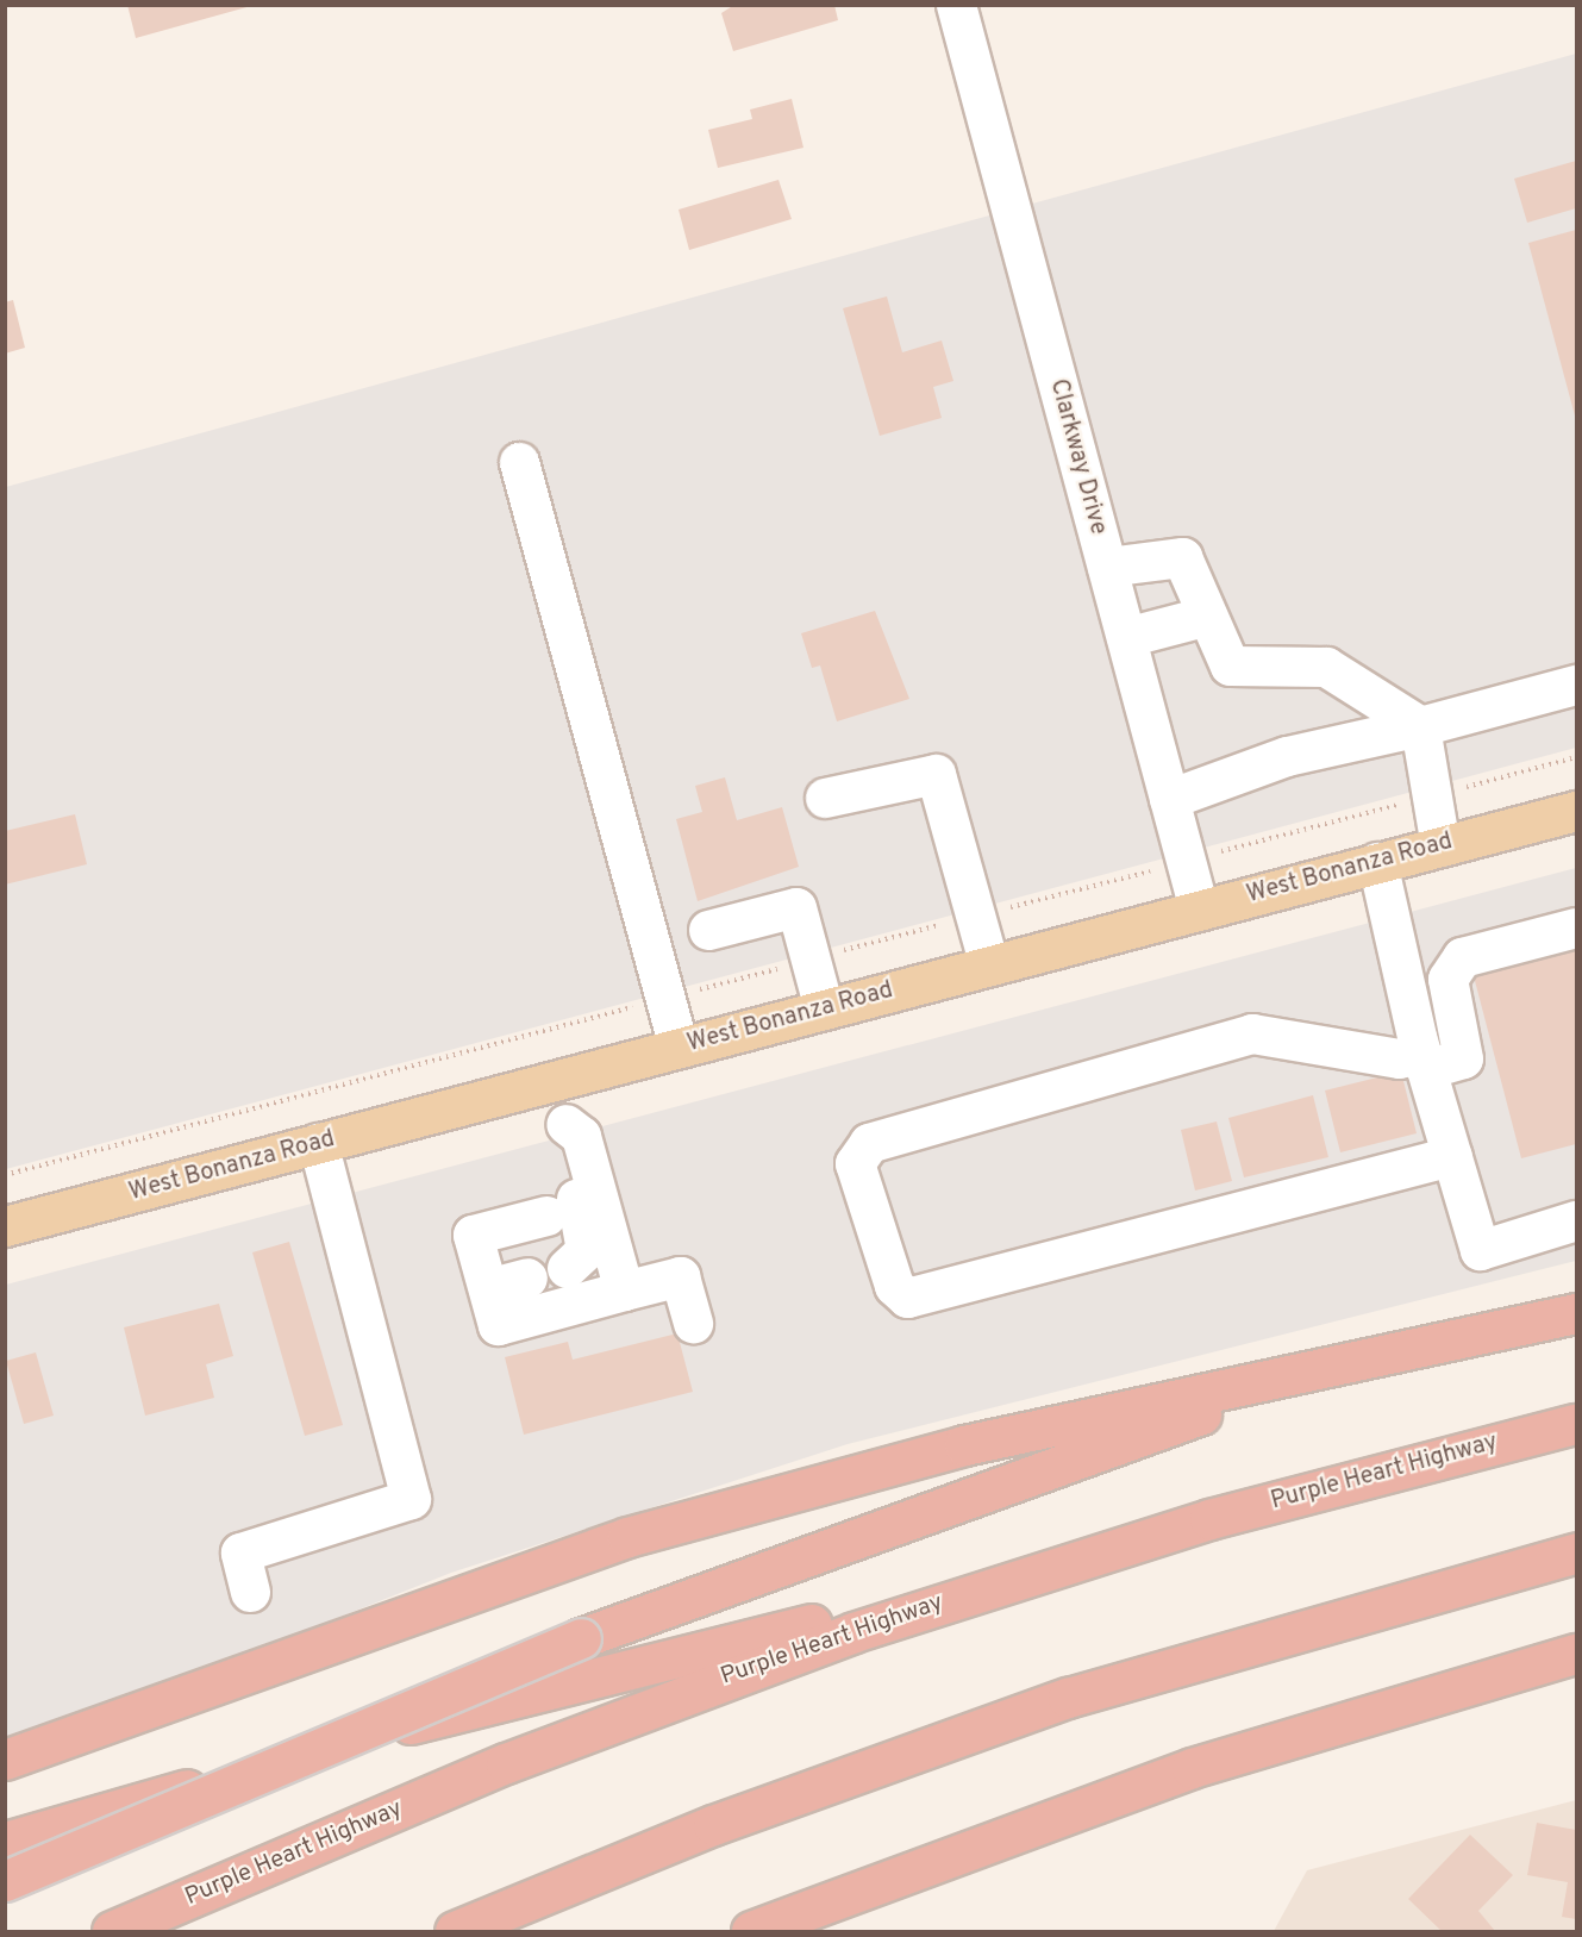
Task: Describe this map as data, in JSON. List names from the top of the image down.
{
  "streets": {
    "highway": ["Purple Heart Highway"],
    "main road": ["West Bonanza Road"],
    "street": ["Clarkway Drive"]
  },
  "crossings": [
    ["Clarkway Drive", "West Bonanza Road"]
  ]
}
